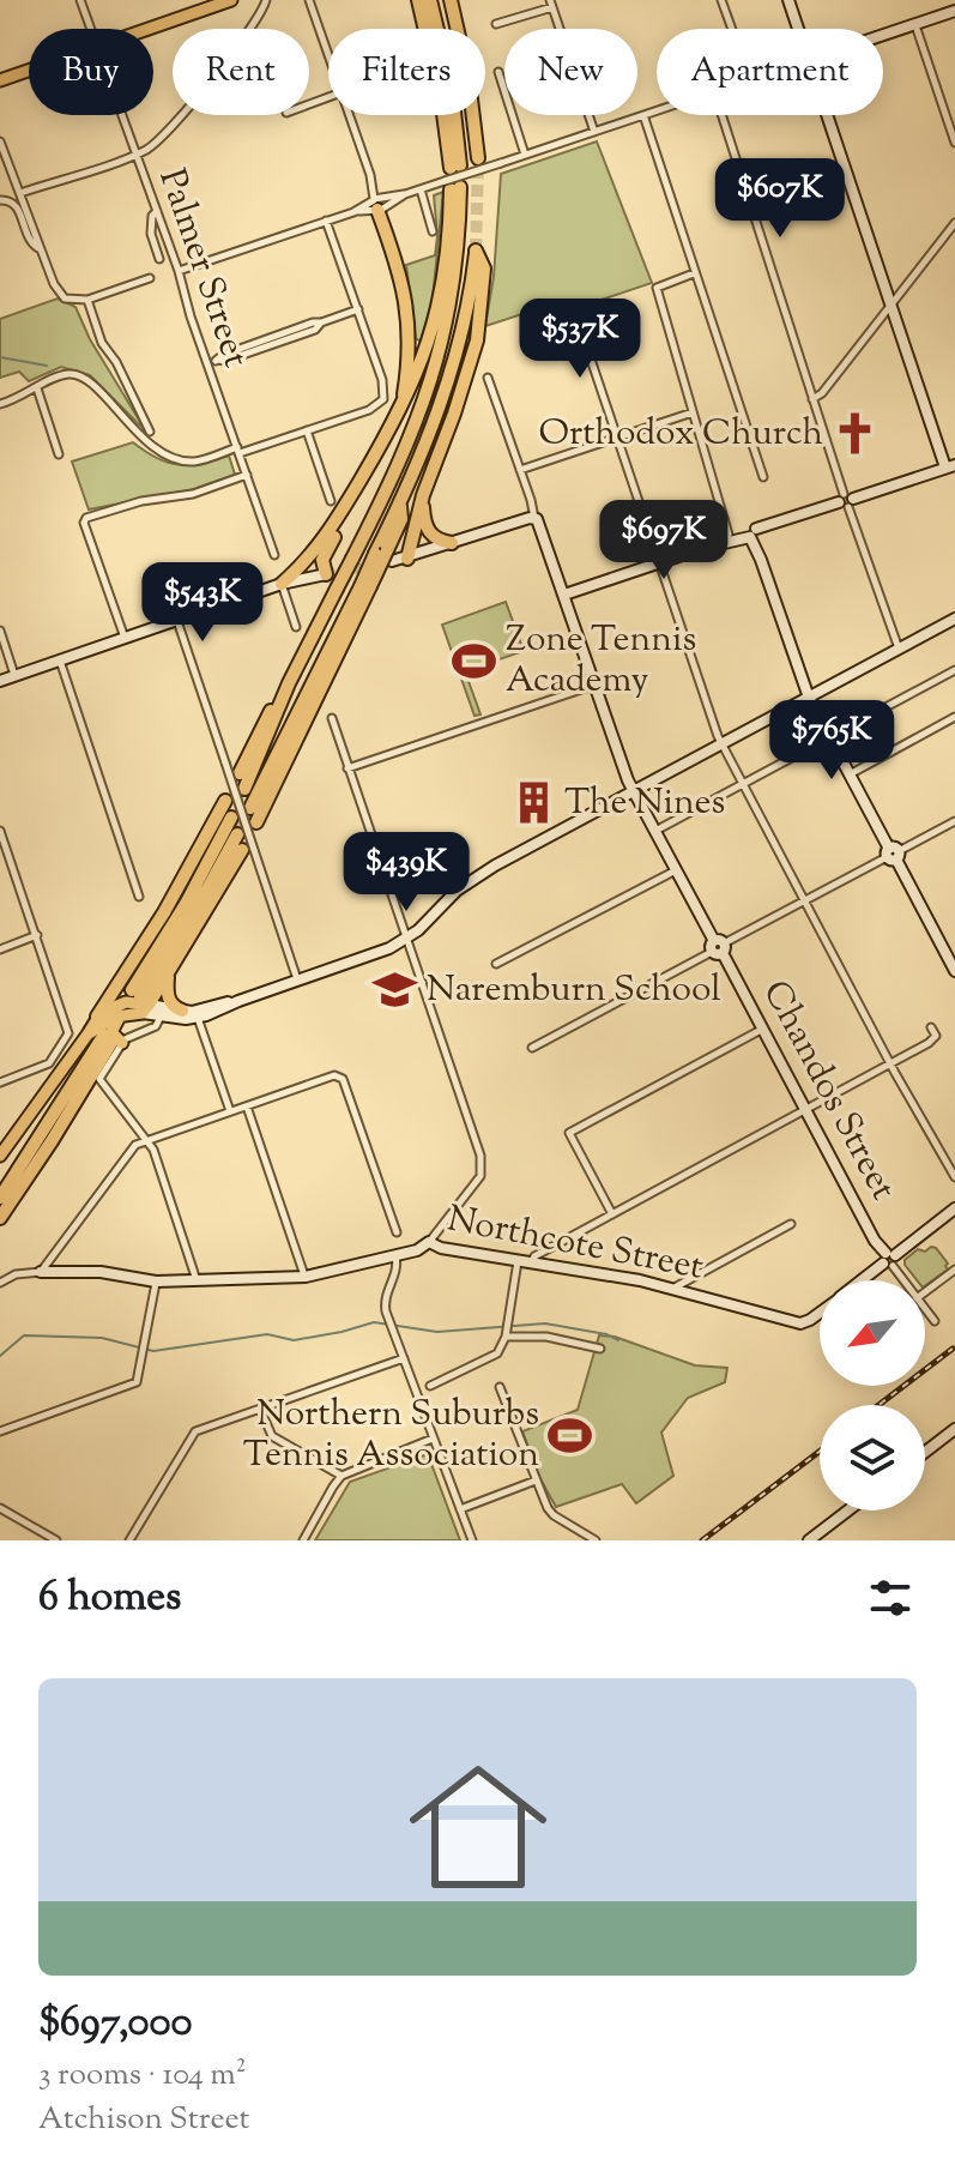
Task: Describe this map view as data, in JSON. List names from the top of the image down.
{
  "streets": {
    "street": ["Palmer Street", "Chandos Street", "Northcote Street"]
  },
  "places": {
    "church": ["Orthodox Church"],
    "sports": ["Zone Tennis Academy", "Northern Suburbs Tennis Association"],
    "building": ["The Nines"],
    "school or university": ["Naremburn School"]
  },
  "north": "bottom left",
  "page": {
    "chip": [
      "Buy",
      "Rent",
      "Filters",
      "New",
      "Apartment"
    ],
    "price": [
      "$607K",
      "$537K",
      "$697K",
      "$543K",
      "$765K",
      "$439K"
    ],
    "heading": "6 homes",
    "list": [
      {
        "name": "$697,000",
        "note": "3 rooms · 104 m² · Atchison Street"
      }
    ]
  }
}
